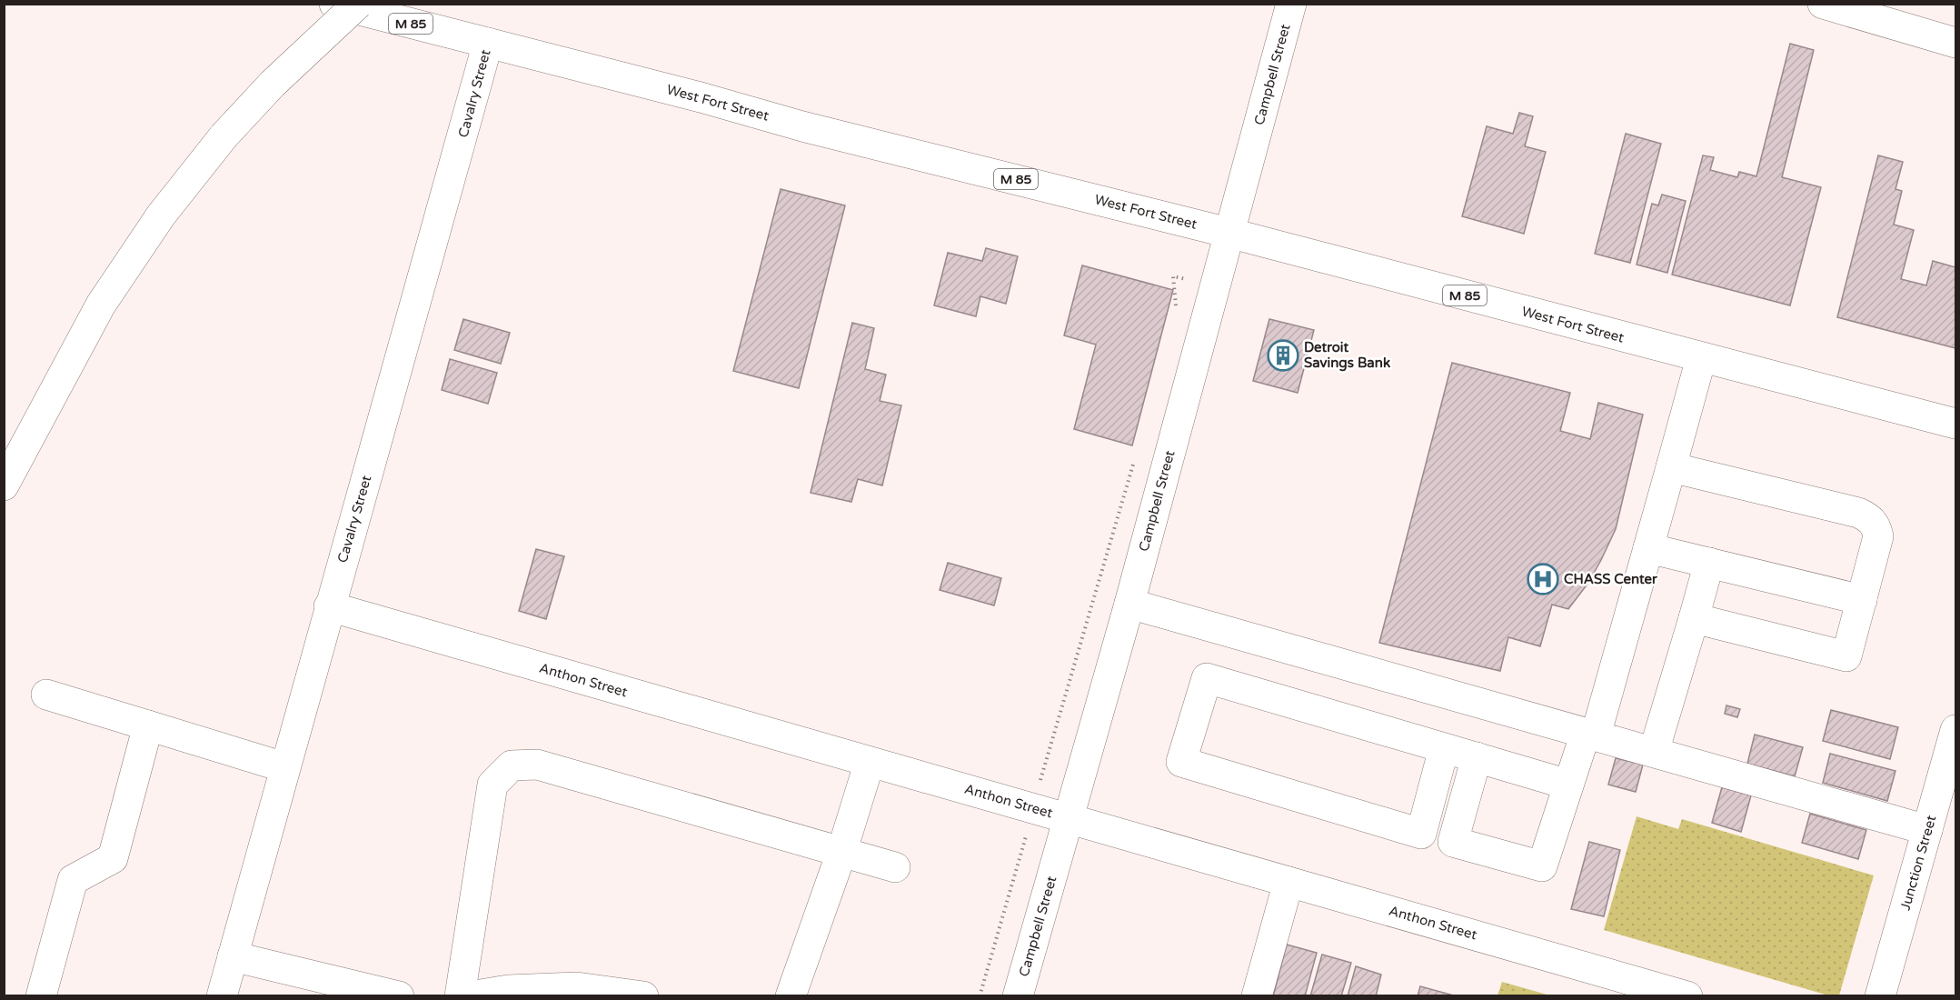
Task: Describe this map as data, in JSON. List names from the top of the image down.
{
  "streets": {
    "main road": [
      "M 85",
      "Campbell Street",
      "Cavalry Street",
      "West Fort Street",
      "Anthon Street",
      "Junction Street"
    ]
  },
  "crossings": [
    ["Campbell Street", "West Fort Street"],
    ["Campbell Street", "Anthon Street"],
    ["Cavalry Street", "West Fort Street"],
    ["Cavalry Street", "Anthon Street"]
  ],
  "places": {
    "building": ["Detroit Savings Bank"],
    "hospital": ["CHASS Center"]
  }
}
